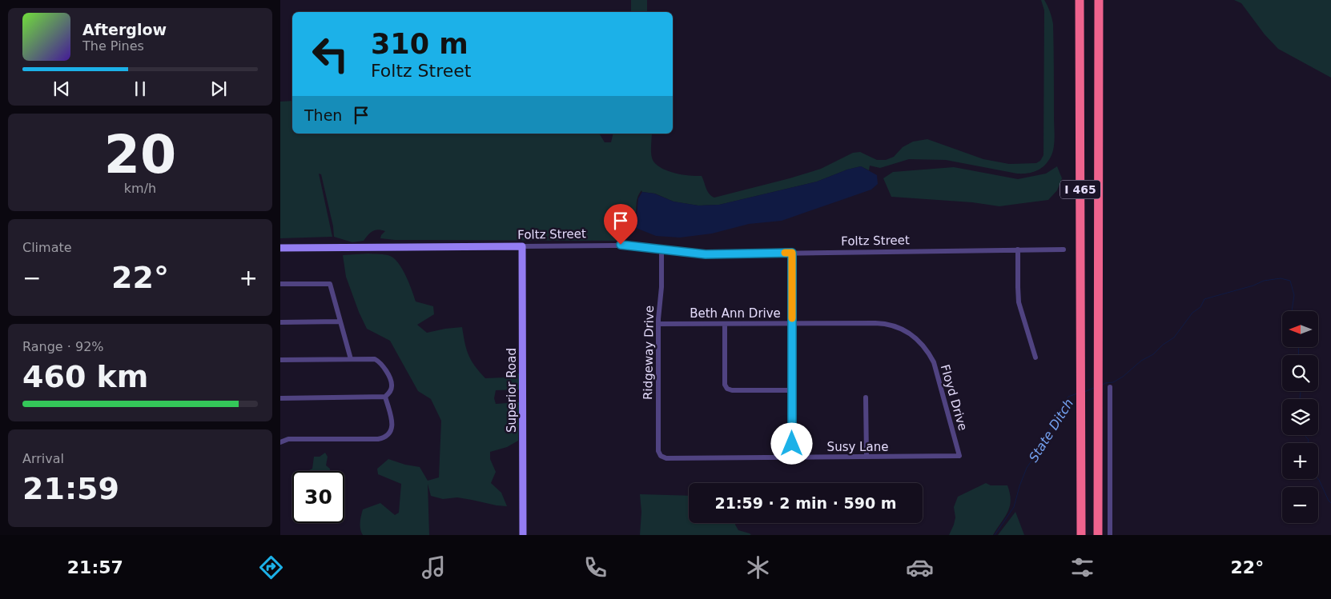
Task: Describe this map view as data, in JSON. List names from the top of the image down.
{
  "streets": {
    "highway": ["I 465"],
    "street": [
      "Foltz Street",
      "Beth Ann Drive",
      "Ridgeway Drive",
      "Superior Road",
      "Floyd Drive",
      "Susy Lane"
    ]
  },
  "crossings": [
    ["Foltz Street", "Ridgeway Drive"],
    ["Foltz Street", "Superior Road"],
    ["Beth Ann Drive", "Ridgeway Drive"],
    ["Beth Ann Drive", "Floyd Drive"],
    ["Ridgeway Drive", "Susy Lane"],
    ["Floyd Drive", "Susy Lane"]
  ],
  "water": ["State Ditch"],
  "north": "left",
  "page": {
    "turn": ["310 m", "Foltz Street"],
    "song": ["Afterglow", "The Pines"],
    "then": "Then",
    "tile": [
      ["20", "km/h"],
      "Climate",
      ["Range · 92%", "460 km"],
      ["Arrival", "21:59"]
    ],
    "heat": ["−", "22°", "+"],
    "map_buttons": ["+", "−"],
    "limit": "30",
    "trip": "21:59 · 2 min · 590 m",
    "tabs": ["21:57", "22°"]
  }
}
